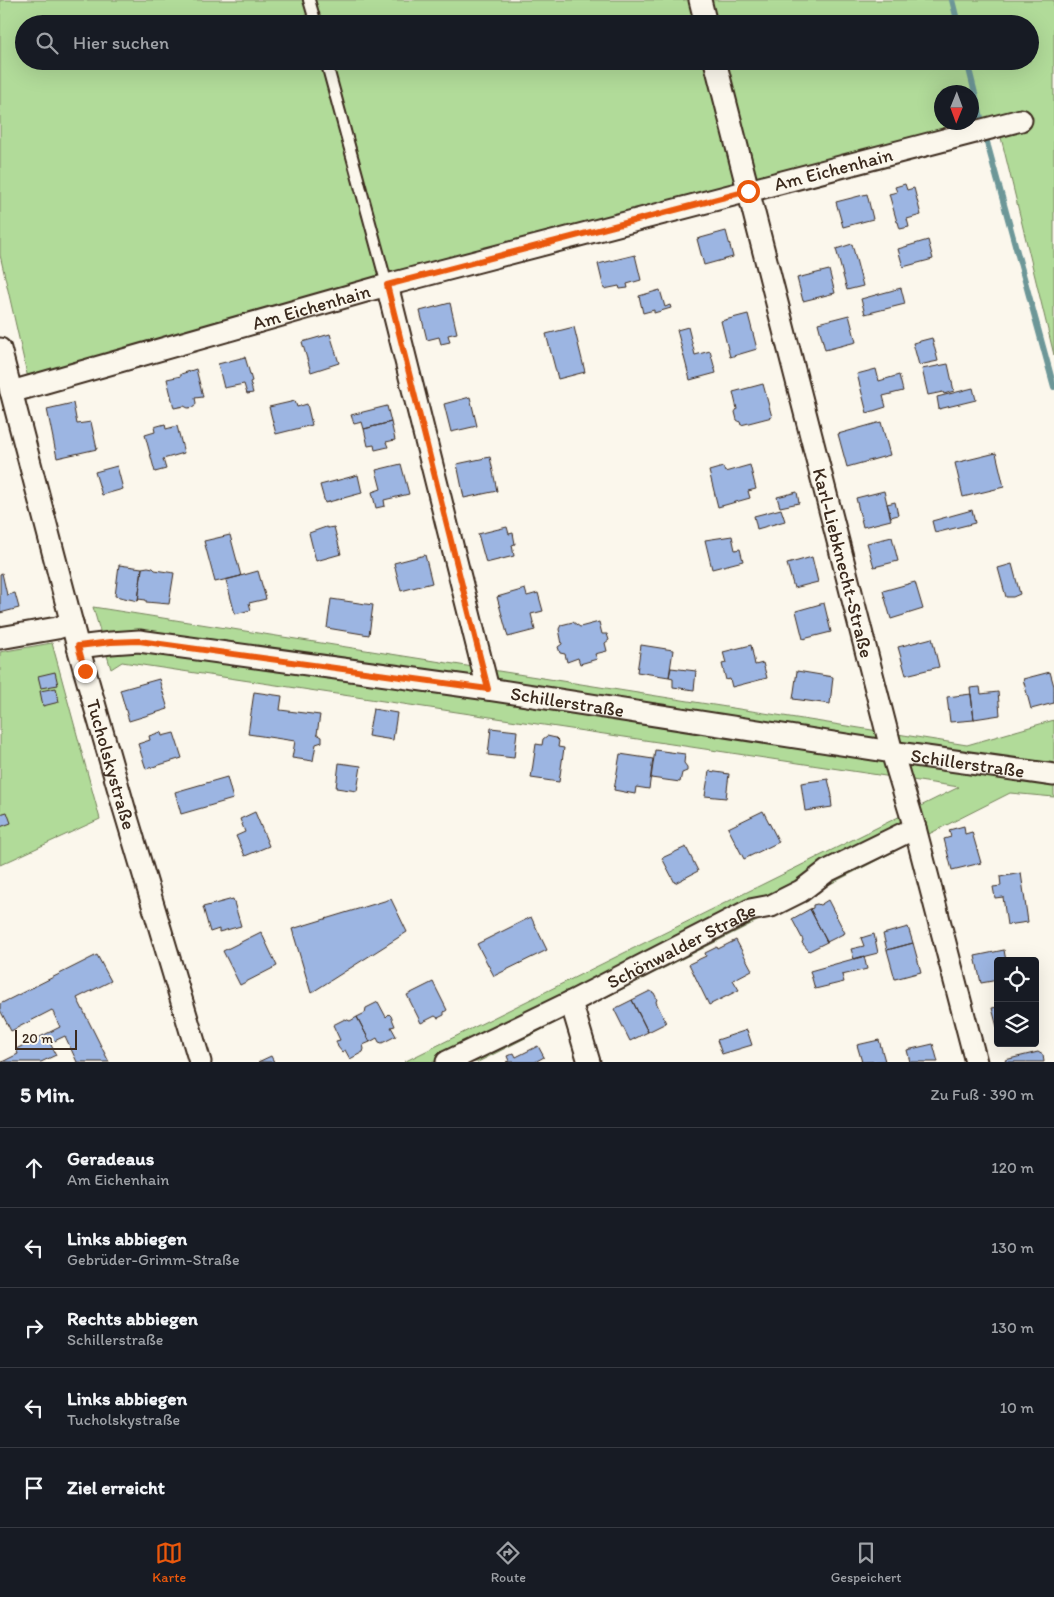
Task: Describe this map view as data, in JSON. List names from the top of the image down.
{
  "streets": {
    "street": [
      "Am Eichenhain",
      "Karl-Liebknecht-Straße",
      "Schillerstraße",
      "Tucholskystraße",
      "Schönwalder Straße"
    ]
  },
  "crossings": [
    ["Am Eichenhain", "Karl-Liebknecht-Straße"],
    ["Am Eichenhain", "Tucholskystraße"],
    ["Karl-Liebknecht-Straße", "Schillerstraße"],
    ["Karl-Liebknecht-Straße", "Schönwalder Straße"],
    ["Schillerstraße", "Tucholskystraße"]
  ],
  "scale_bar": "20 m",
  "north": "bottom",
  "page": {
    "search": "Hier suchen",
    "scale": "20 m",
    "heading": ["5 Min.", "Zu Fuß · 390 m"],
    "list": [
      ["Geradeaus", "Am Eichenhain", "120 m"],
      ["Links abbiegen", "Gebrüder-Grimm-Straße", "130 m"],
      ["Rechts abbiegen", "Schillerstraße", "130 m"],
      ["Links abbiegen", "Tucholskystraße", "10 m"],
      "Ziel erreicht"
    ],
    "nav": ["Karte", "Route", "Gespeichert"]
  }
}
